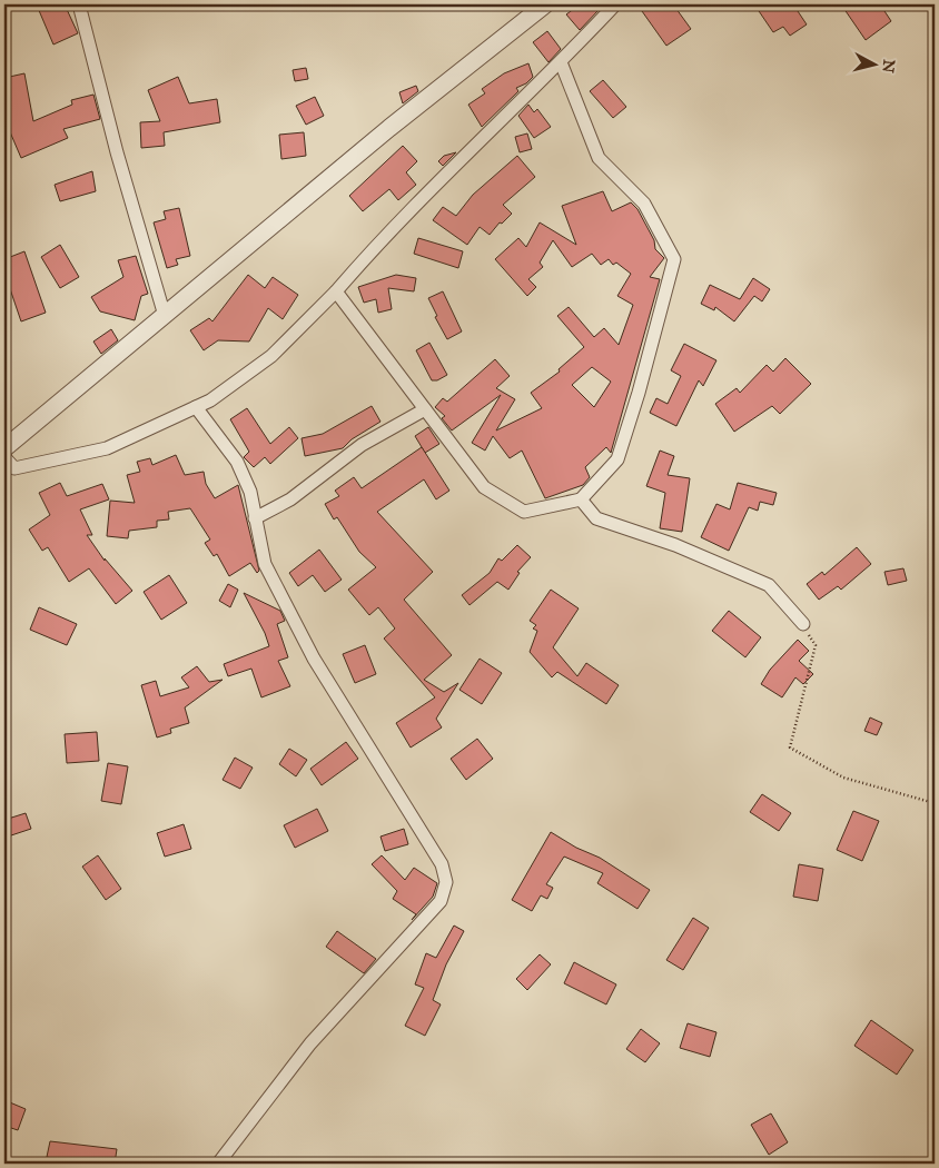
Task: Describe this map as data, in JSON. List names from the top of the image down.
{
  "north": "right"
}
